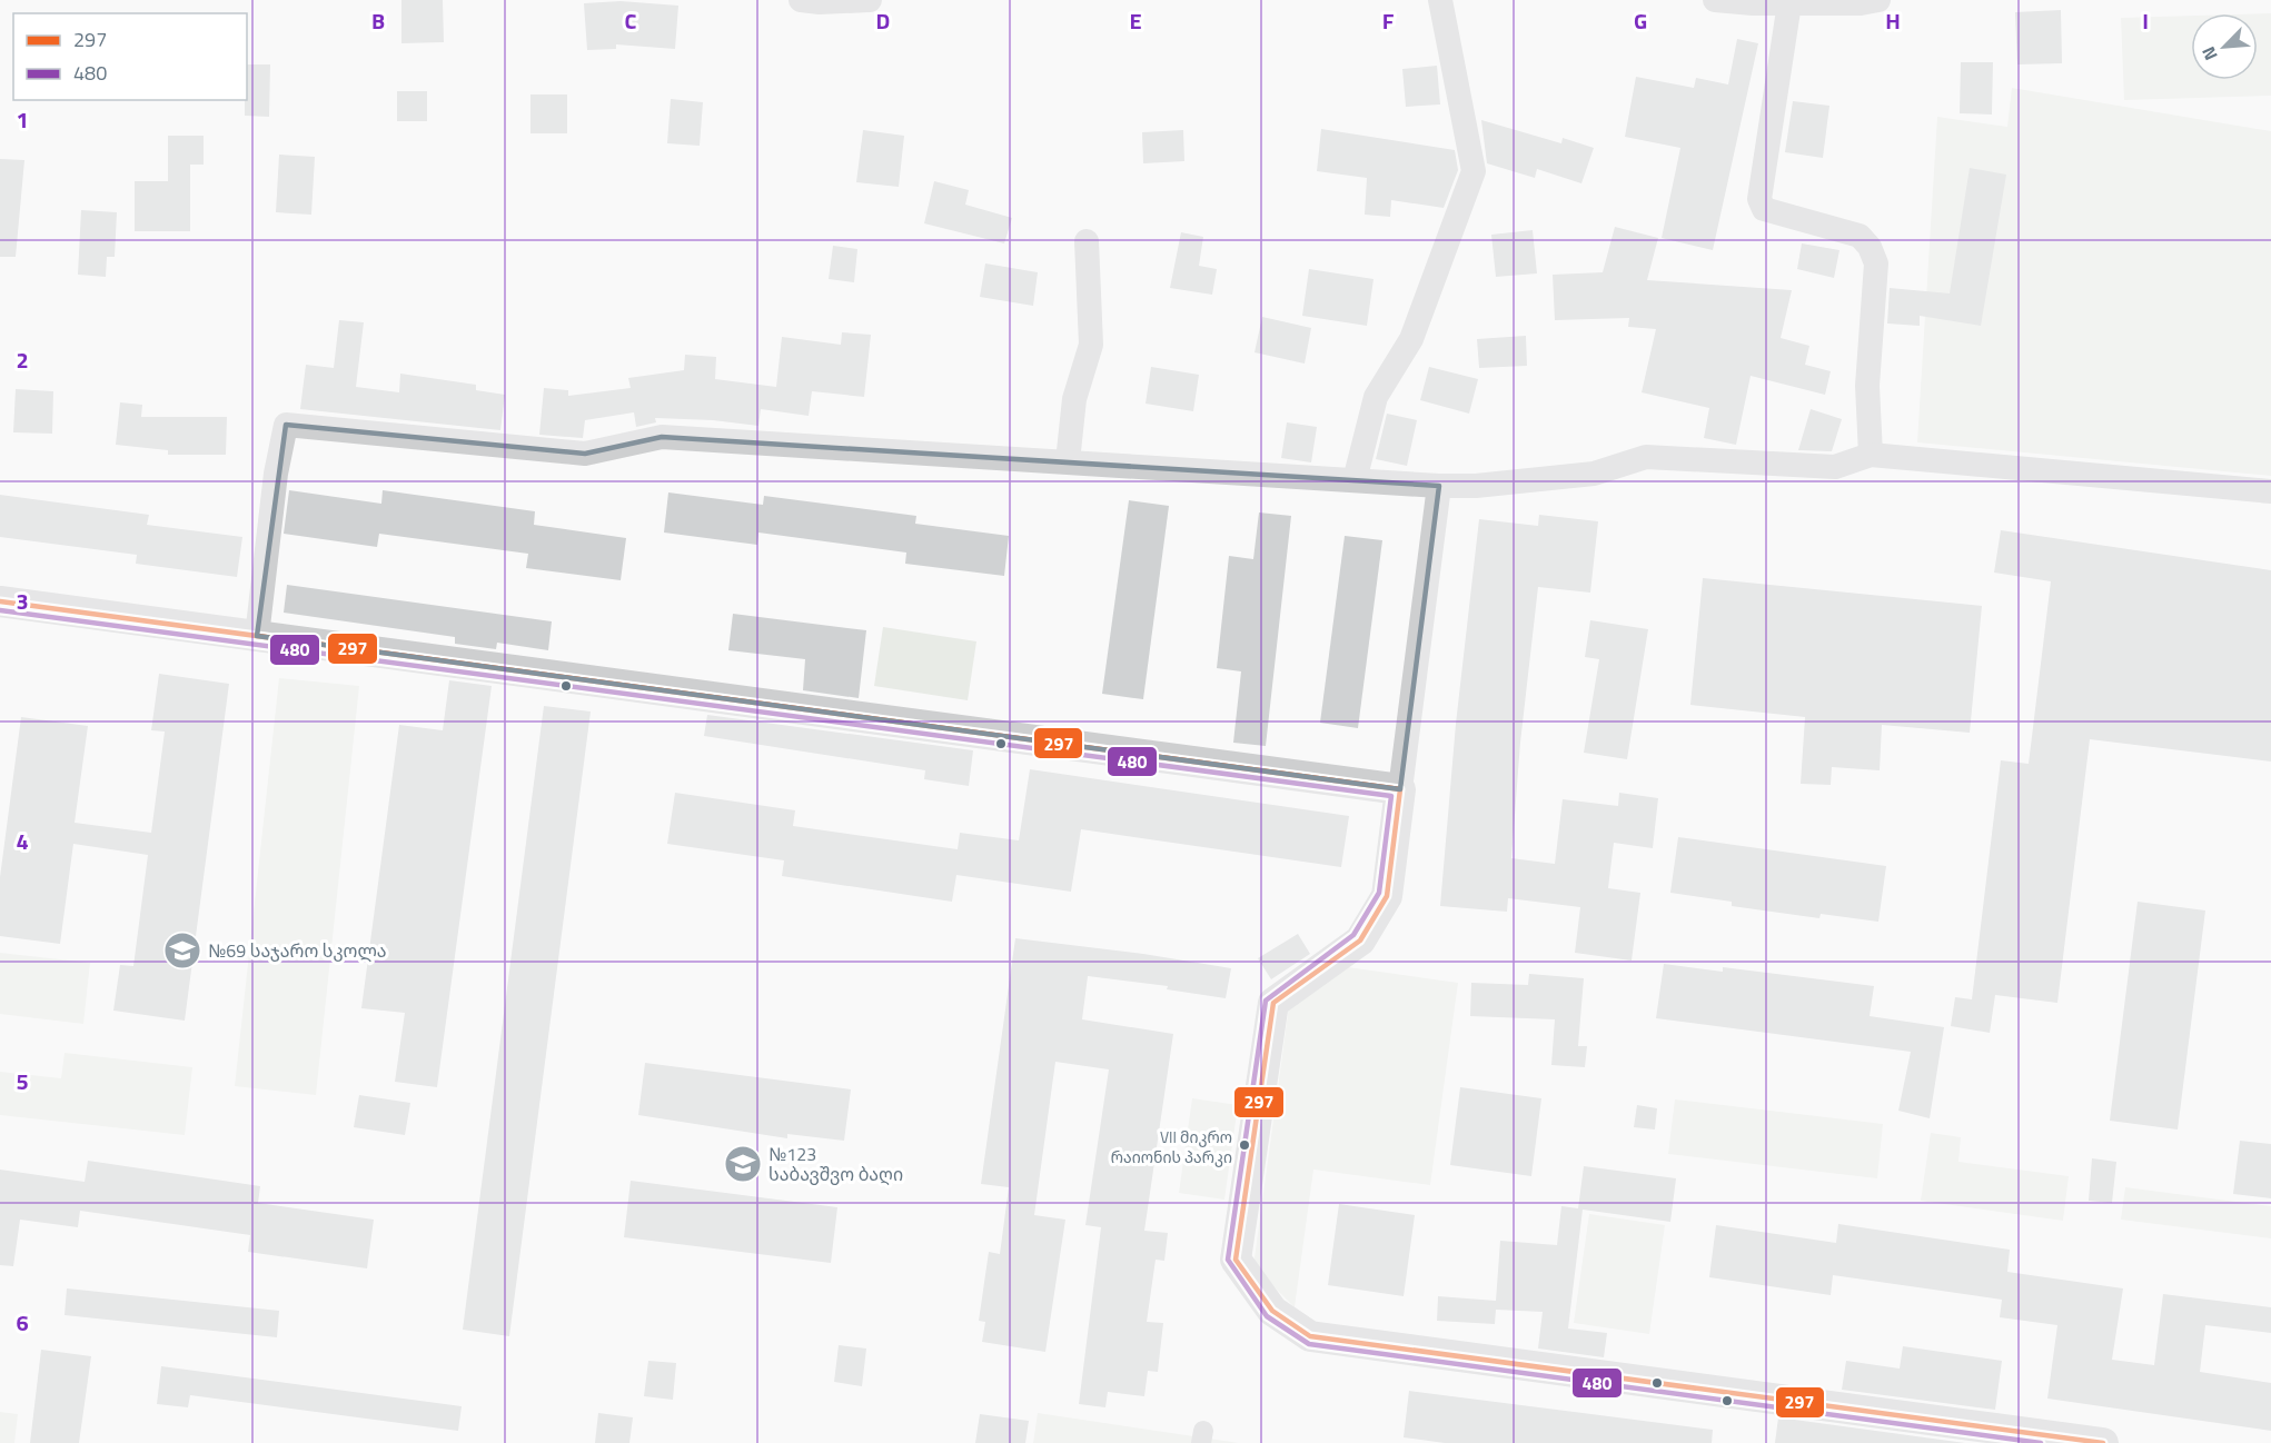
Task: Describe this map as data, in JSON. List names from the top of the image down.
{
  "places": {
    "school or university": ["№69 საჯარო სკოლა", "№123 საბავშვო ბაღი"],
    "other": ["VII მიკრო რაიონის პარკი"]
  },
  "lines": ["transit line 297", "transit line 480"],
  "legend": ["297", "480"],
  "north": "bottom left",
  "grid": {
    "columns": [
      "B",
      "C",
      "D",
      "E",
      "F",
      "G",
      "H",
      "I"
    ],
    "rows": [
      "1",
      "2",
      "3",
      "4",
      "5",
      "6"
    ]
  }
}
